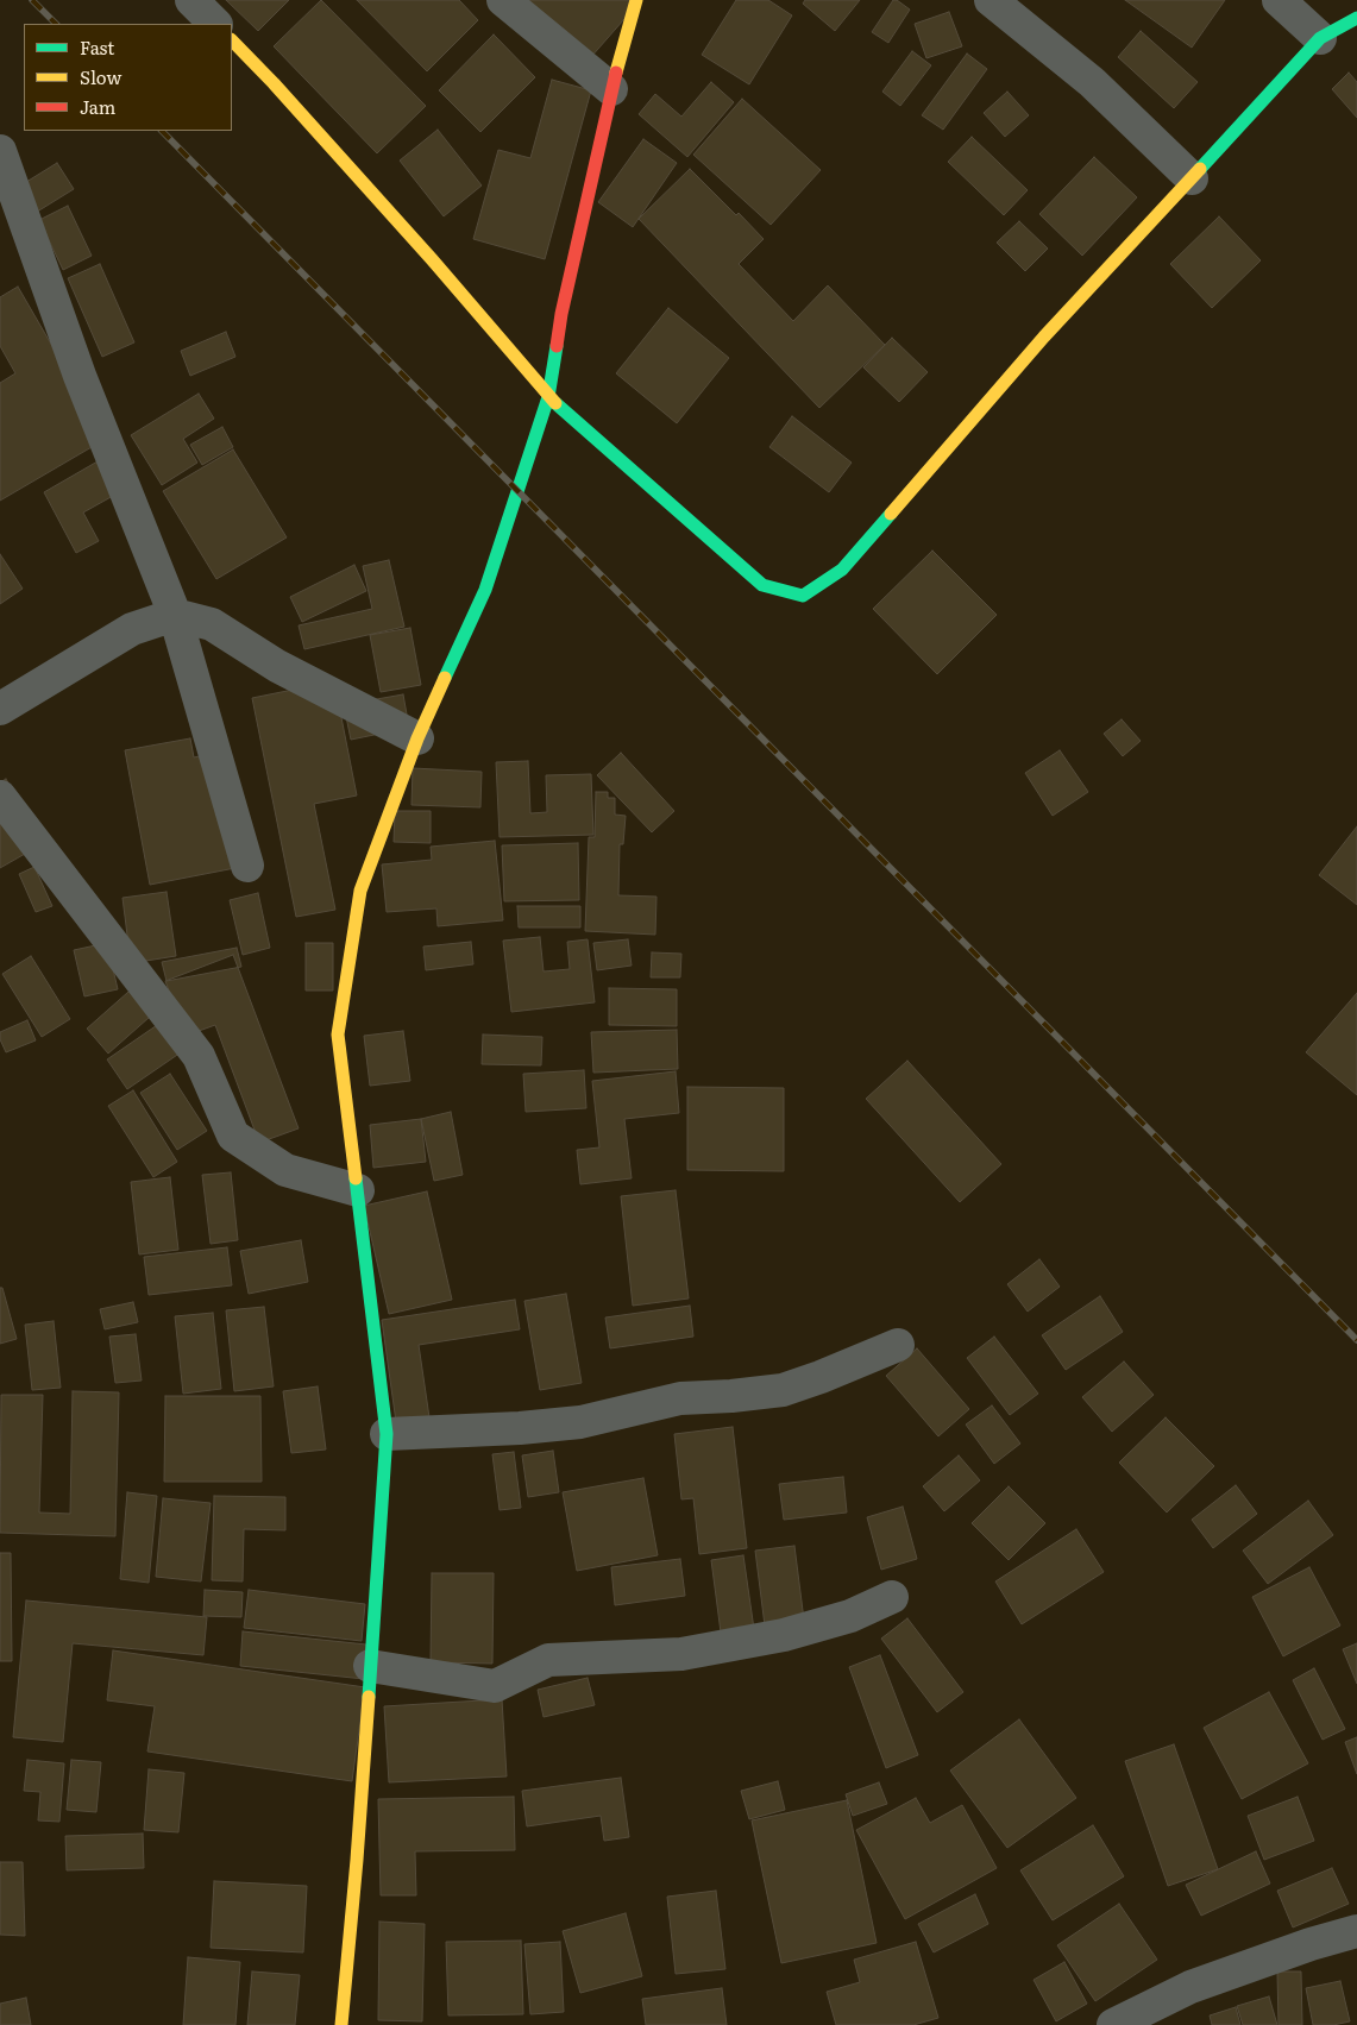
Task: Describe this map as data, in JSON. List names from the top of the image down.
{
  "legend": ["Fast", "Slow", "Jam"]
}
